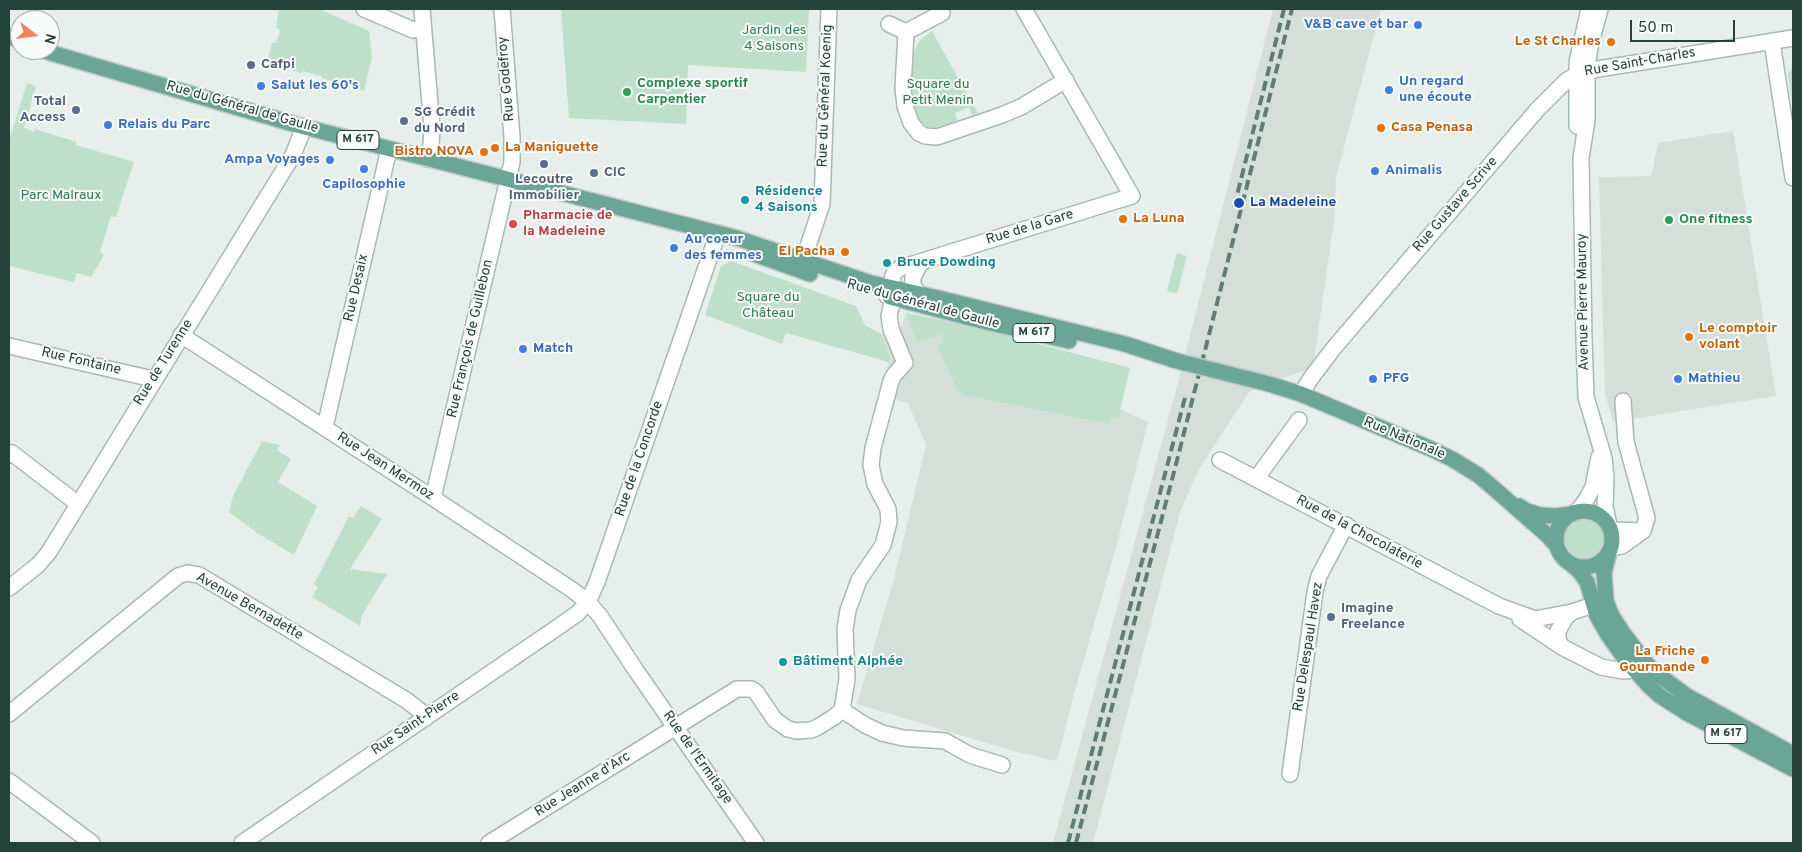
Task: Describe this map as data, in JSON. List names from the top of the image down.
{
  "streets": {
    "main road": ["Rue du Général de Gaulle", "M 617", "Rue Nationale"],
    "street": [
      "Rue Saint-Charles",
      "Rue Godefroy",
      "Rue du Général Koenig",
      "Rue Gustave Scrive",
      "Rue de la Gare",
      "Rue Desaix",
      "Avenue Pierre Mauroy",
      "Rue François de Guillebon",
      "Rue Fontaine",
      "Rue de Turenne",
      "Rue de la Concorde",
      "Rue Jean Mermoz",
      "Rue de la Chocolaterie",
      "Avenue Bernadette",
      "Rue Delespaul Havez",
      "Rue Saint-Pierre",
      "Rue de l'Ermitage",
      "Rue Jeanne d'Arc"
    ]
  },
  "crossings": [
    ["Rue Saint-Charles", "Rue Gustave Scrive"],
    ["Rue Saint-Charles", "Avenue Pierre Mauroy"],
    ["Rue Godefroy", "Rue du Général de Gaulle"],
    ["Rue Godefroy", "Rue François de Guillebon"],
    ["Rue du Général Koenig", "Rue du Général de Gaulle"],
    ["Rue du Général de Gaulle", "Rue Gustave Scrive"],
    ["Rue du Général de Gaulle", "Rue de la Gare"],
    ["Rue du Général de Gaulle", "Rue Desaix"],
    ["Rue du Général de Gaulle", "Rue François de Guillebon"],
    ["Rue du Général de Gaulle", "Rue de Turenne"],
    ["Rue du Général de Gaulle", "Rue Nationale"],
    ["Rue du Général de Gaulle", "Rue de la Concorde"],
    ["M 617", "Avenue Pierre Mauroy"],
    ["M 617", "Rue Nationale"],
    ["M 617", "Rue de la Chocolaterie"],
    ["Rue Gustave Scrive", "Avenue Pierre Mauroy"],
    ["Rue Gustave Scrive", "Rue Nationale"],
    ["Rue Desaix", "Rue Jean Mermoz"],
    ["Avenue Pierre Mauroy", "Rue Nationale"],
    ["Rue François de Guillebon", "Rue Jean Mermoz"],
    ["Rue Fontaine", "Rue de Turenne"],
    ["Rue de Turenne", "Rue Jean Mermoz"],
    ["Rue de la Concorde", "Rue Jean Mermoz"],
    ["Rue de la Concorde", "Rue Saint-Pierre"],
    ["Rue de la Concorde", "Rue de l'Ermitage"],
    ["Rue Jean Mermoz", "Rue Saint-Pierre"],
    ["Rue Jean Mermoz", "Rue de l'Ermitage"],
    ["Rue de la Chocolaterie", "Rue Delespaul Havez"],
    ["Avenue Bernadette", "Rue Saint-Pierre"],
    ["Rue Saint-Pierre", "Rue de l'Ermitage"],
    ["Rue de l'Ermitage", "Rue Jeanne d'Arc"]
  ],
  "parks": [
    "Jardin des 4 Saisons",
    "Square du Petit Menin",
    "Parc Malraux",
    "Square du Château"
  ],
  "places": [
    "V&B cave et bar",
    "Le St Charles",
    "Cafpi",
    "Salut les 60's",
    "Un regard une écoute",
    "Complexe sportif Carpentier",
    "Total Access",
    "SG Crédit du Nord",
    "Relais du Parc",
    "Casa Penasa",
    "La Maniguette",
    "Bistro NOVA",
    "Ampa Voyages",
    "Lecoutre Immobilier",
    "Capilosophie",
    "Animalis",
    "CIC",
    "Résidence 4 Saisons",
    "La Madeleine",
    "La Luna",
    "One fitness",
    "Pharmacie de la Madeleine",
    "Au coeur des femmes",
    "El Pacha",
    "Bruce Dowding",
    "Le comptoir volant",
    "Match",
    "PFG",
    "Mathieu",
    "Imagine Freelance",
    "La Friche Gourmande",
    "Bâtiment Alphée"
  ],
  "scale_bar": "50 m",
  "north": "right"
}
